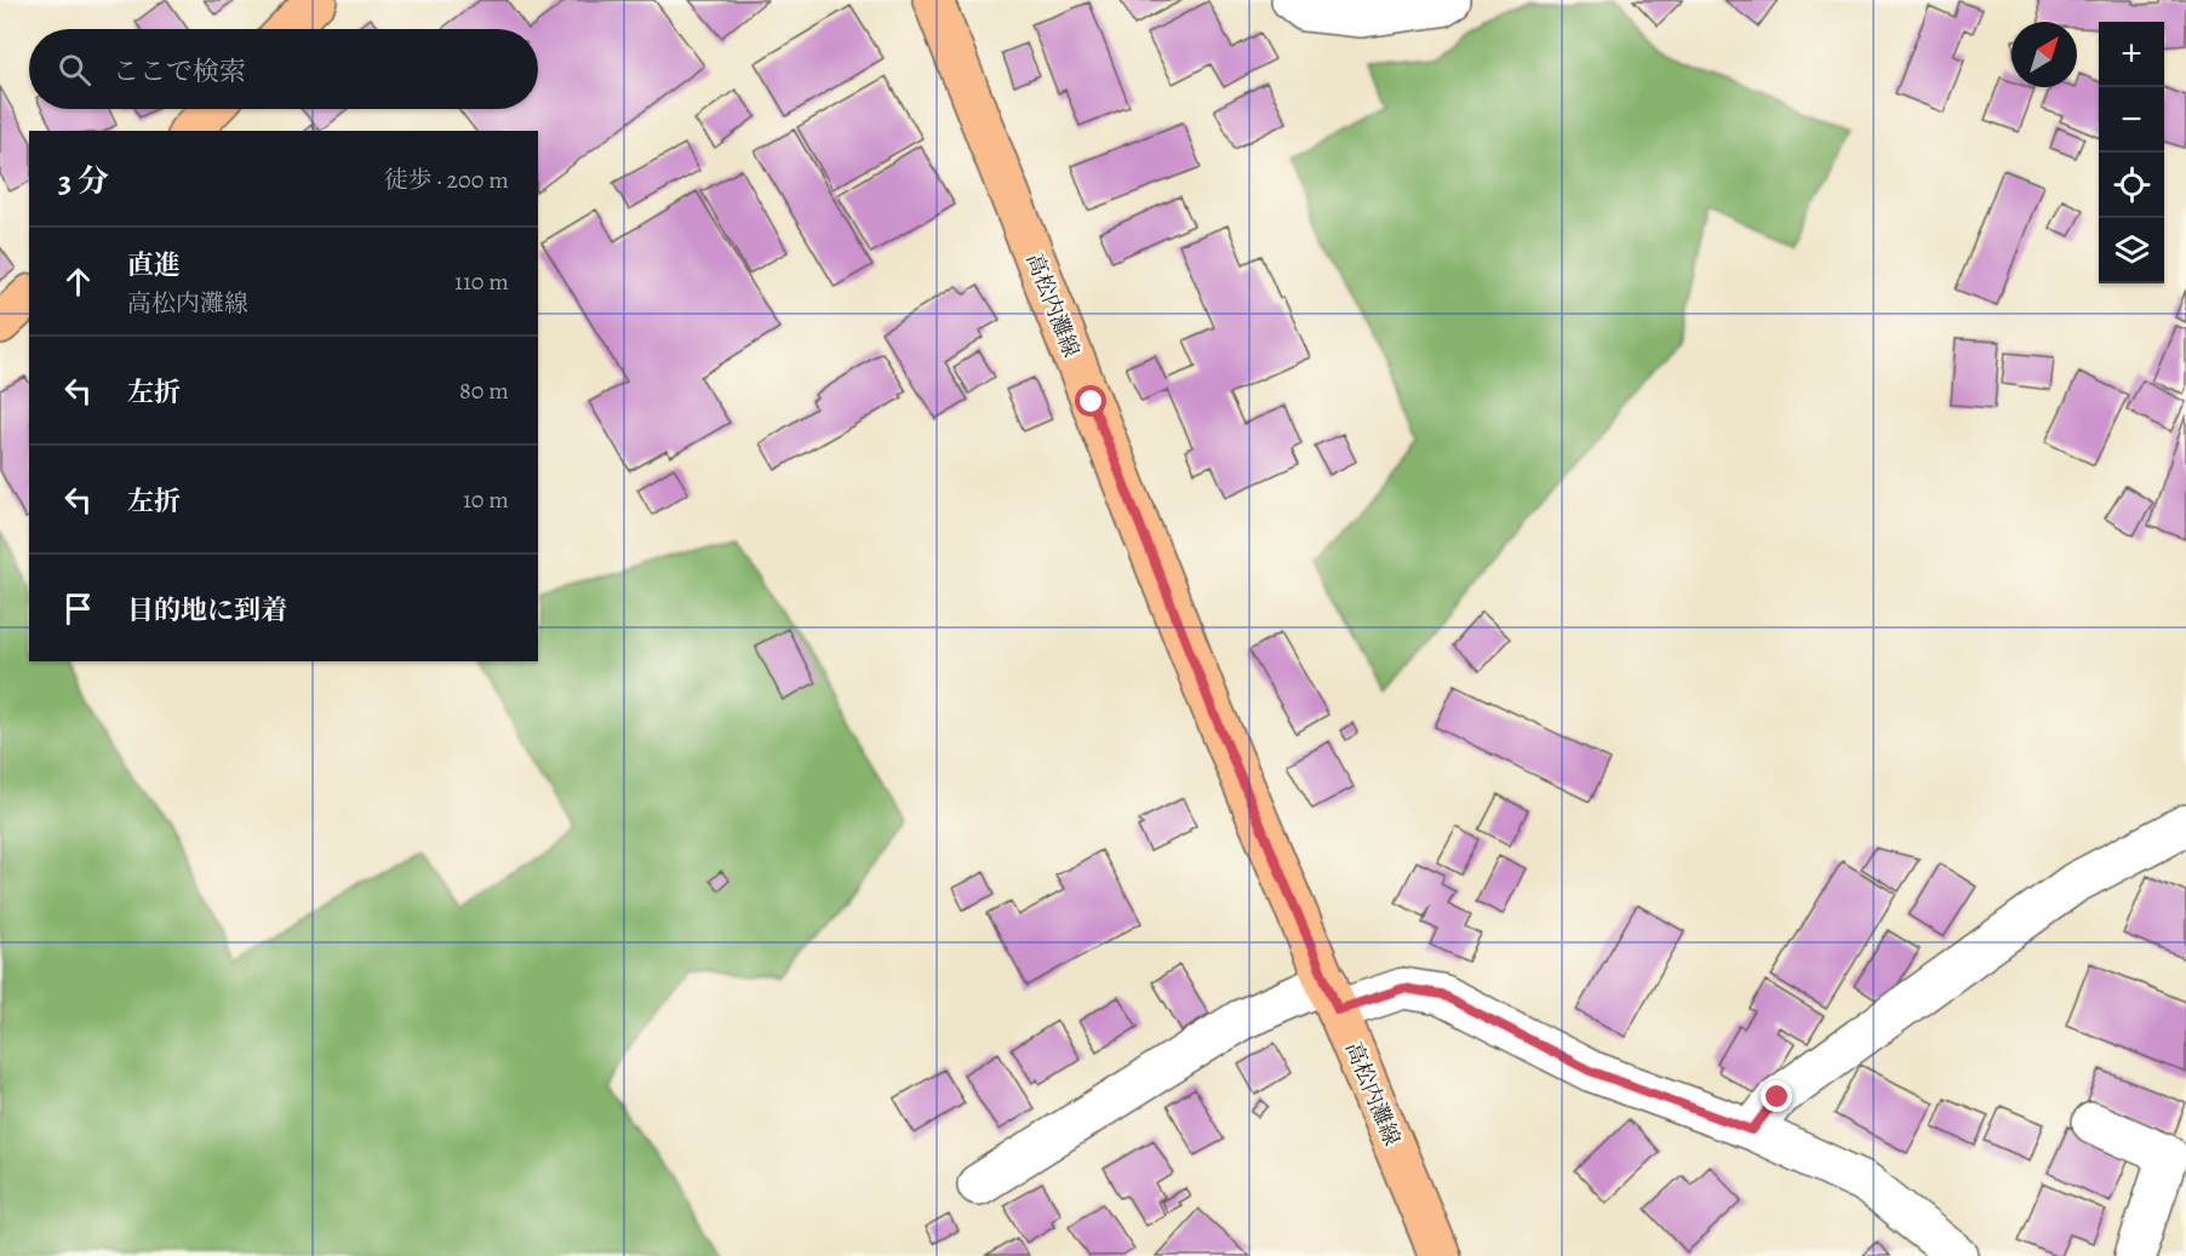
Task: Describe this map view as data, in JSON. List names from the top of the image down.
{
  "streets": {
    "main road": ["高松内灘線"]
  },
  "north": "top right",
  "page": {
    "map_buttons": ["+", "−"],
    "search": "ここで検索",
    "heading": ["3 分", "徒歩 · 200 m"],
    "list": [
      ["直進", "高松内灘線", "110 m"],
      ["左折", "80 m"],
      ["左折", "10 m"],
      "目的地に到着"
    ]
  }
}
